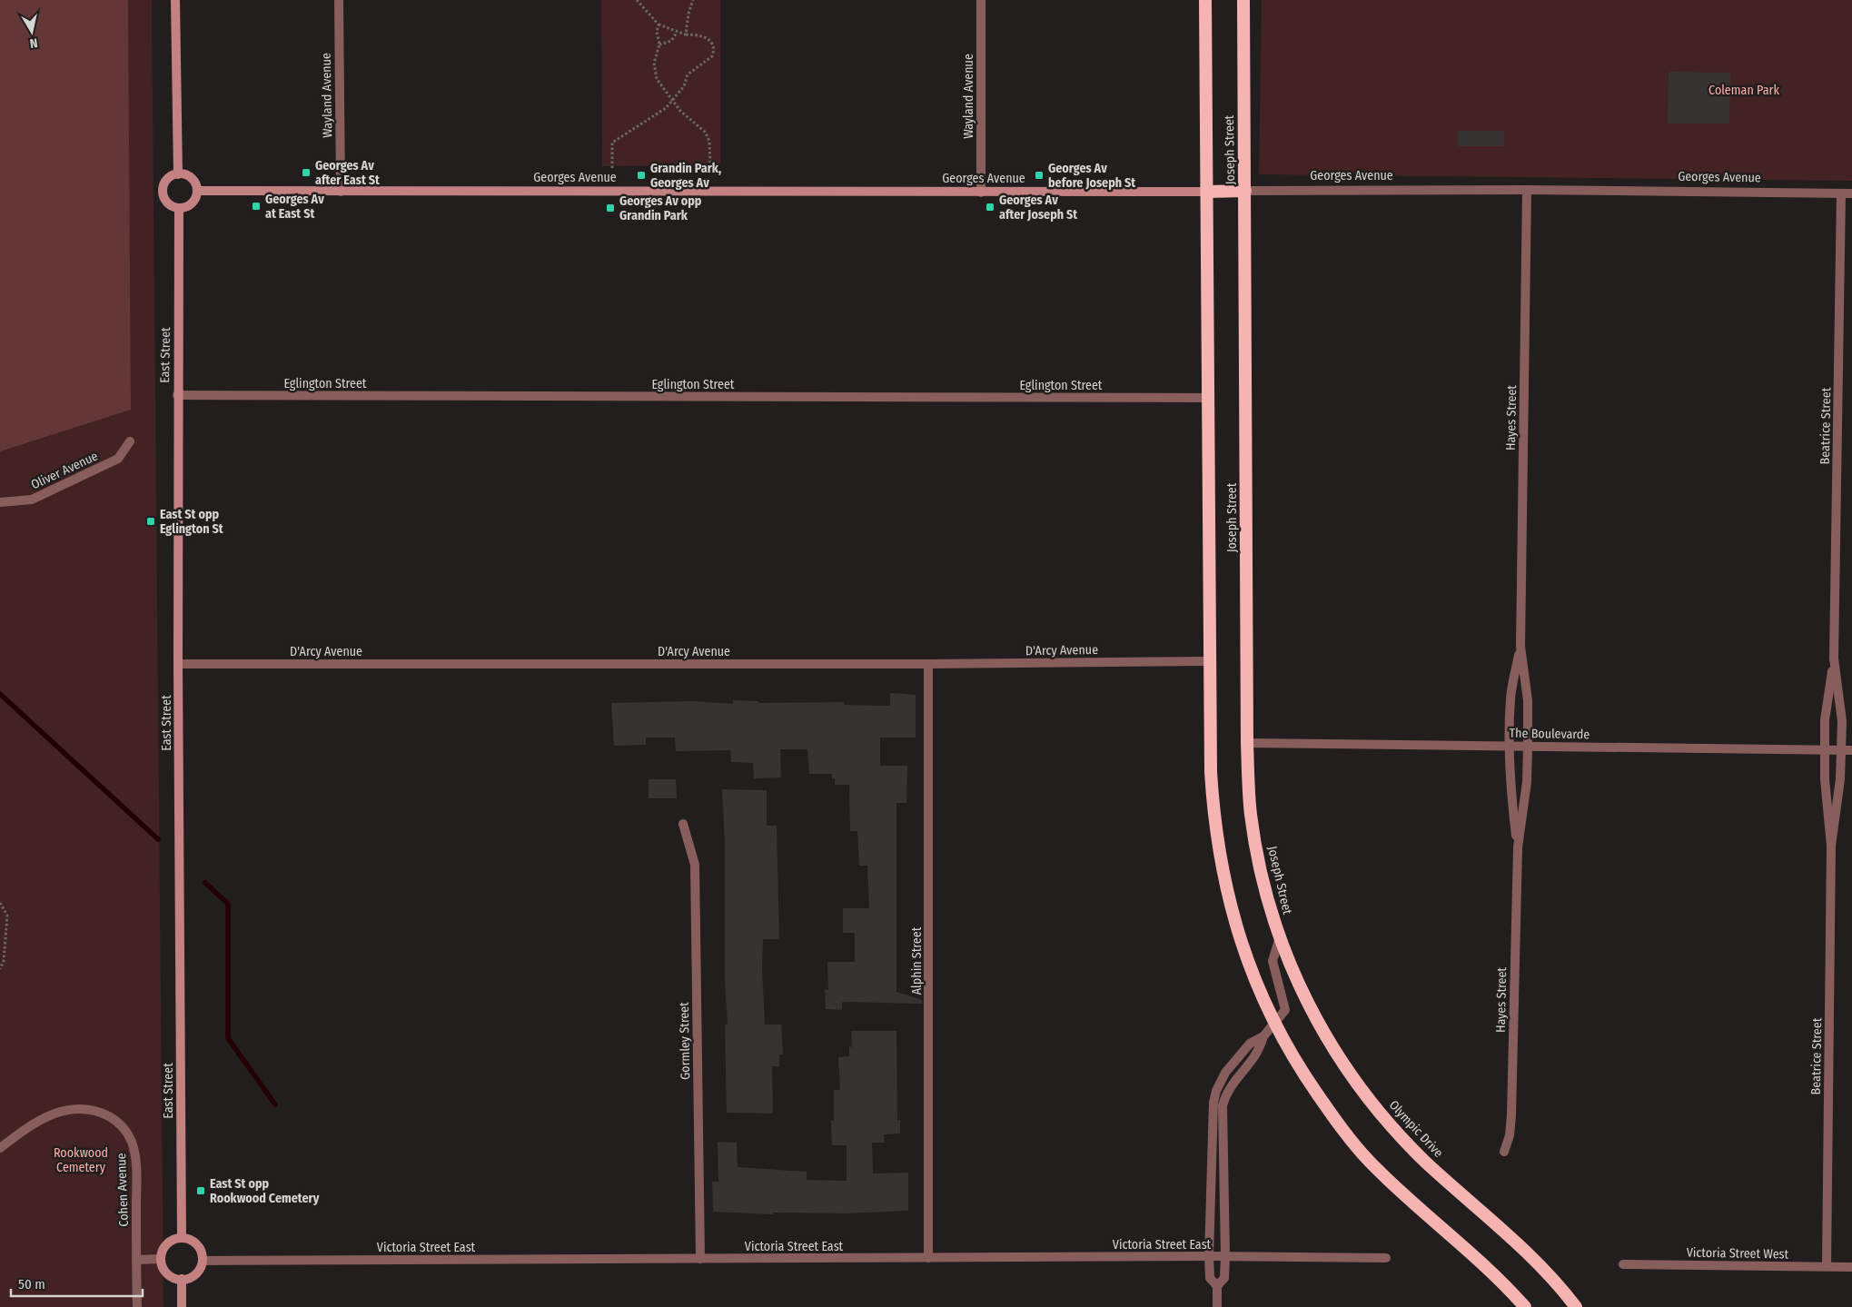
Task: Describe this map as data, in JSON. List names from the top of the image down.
{
  "streets": {
    "highway": ["Joseph Street", "Georges Avenue", "Olympic Drive"],
    "main road": ["East Street"],
    "street": [
      "Wayland Avenue",
      "Eglington Street",
      "Hayes Street",
      "Beatrice Street",
      "Oliver Avenue",
      "D'Arcy Avenue",
      "The Boulevarde",
      "Alphin Street",
      "Gormley Street",
      "Cohen Avenue",
      "Victoria Street East",
      "Victoria Street West"
    ]
  },
  "crossings": [
    ["Wayland Avenue", "Georges Avenue"],
    ["Joseph Street", "Georges Avenue"],
    ["Joseph Street", "Eglington Street"],
    ["Joseph Street", "D'Arcy Avenue"],
    ["Joseph Street", "The Boulevarde"],
    ["Joseph Street", "Olympic Drive"],
    ["Georges Avenue", "East Street"],
    ["Georges Avenue", "Hayes Street"],
    ["Georges Avenue", "Beatrice Street"],
    ["East Street", "Eglington Street"],
    ["East Street", "D'Arcy Avenue"],
    ["East Street", "Victoria Street East"],
    ["Hayes Street", "The Boulevarde"],
    ["Beatrice Street", "The Boulevarde"],
    ["Beatrice Street", "Victoria Street West"],
    ["D'Arcy Avenue", "Alphin Street"],
    ["Alphin Street", "Victoria Street East"],
    ["Gormley Street", "Victoria Street East"]
  ],
  "parks": ["Coleman Park", "Rookwood Cemetery"],
  "places": {
    "transit": [
      "Georges Av after East St",
      "Grandin Park, Georges Av",
      "Georges Av before Joseph St",
      "Georges Av at East St",
      "Georges Av after Joseph St",
      "Georges Av opp Grandin Park",
      "East St opp Eglington St",
      "East St opp Rookwood Cemetery"
    ]
  },
  "scale_bar": "50 m",
  "north": "bottom"
}
